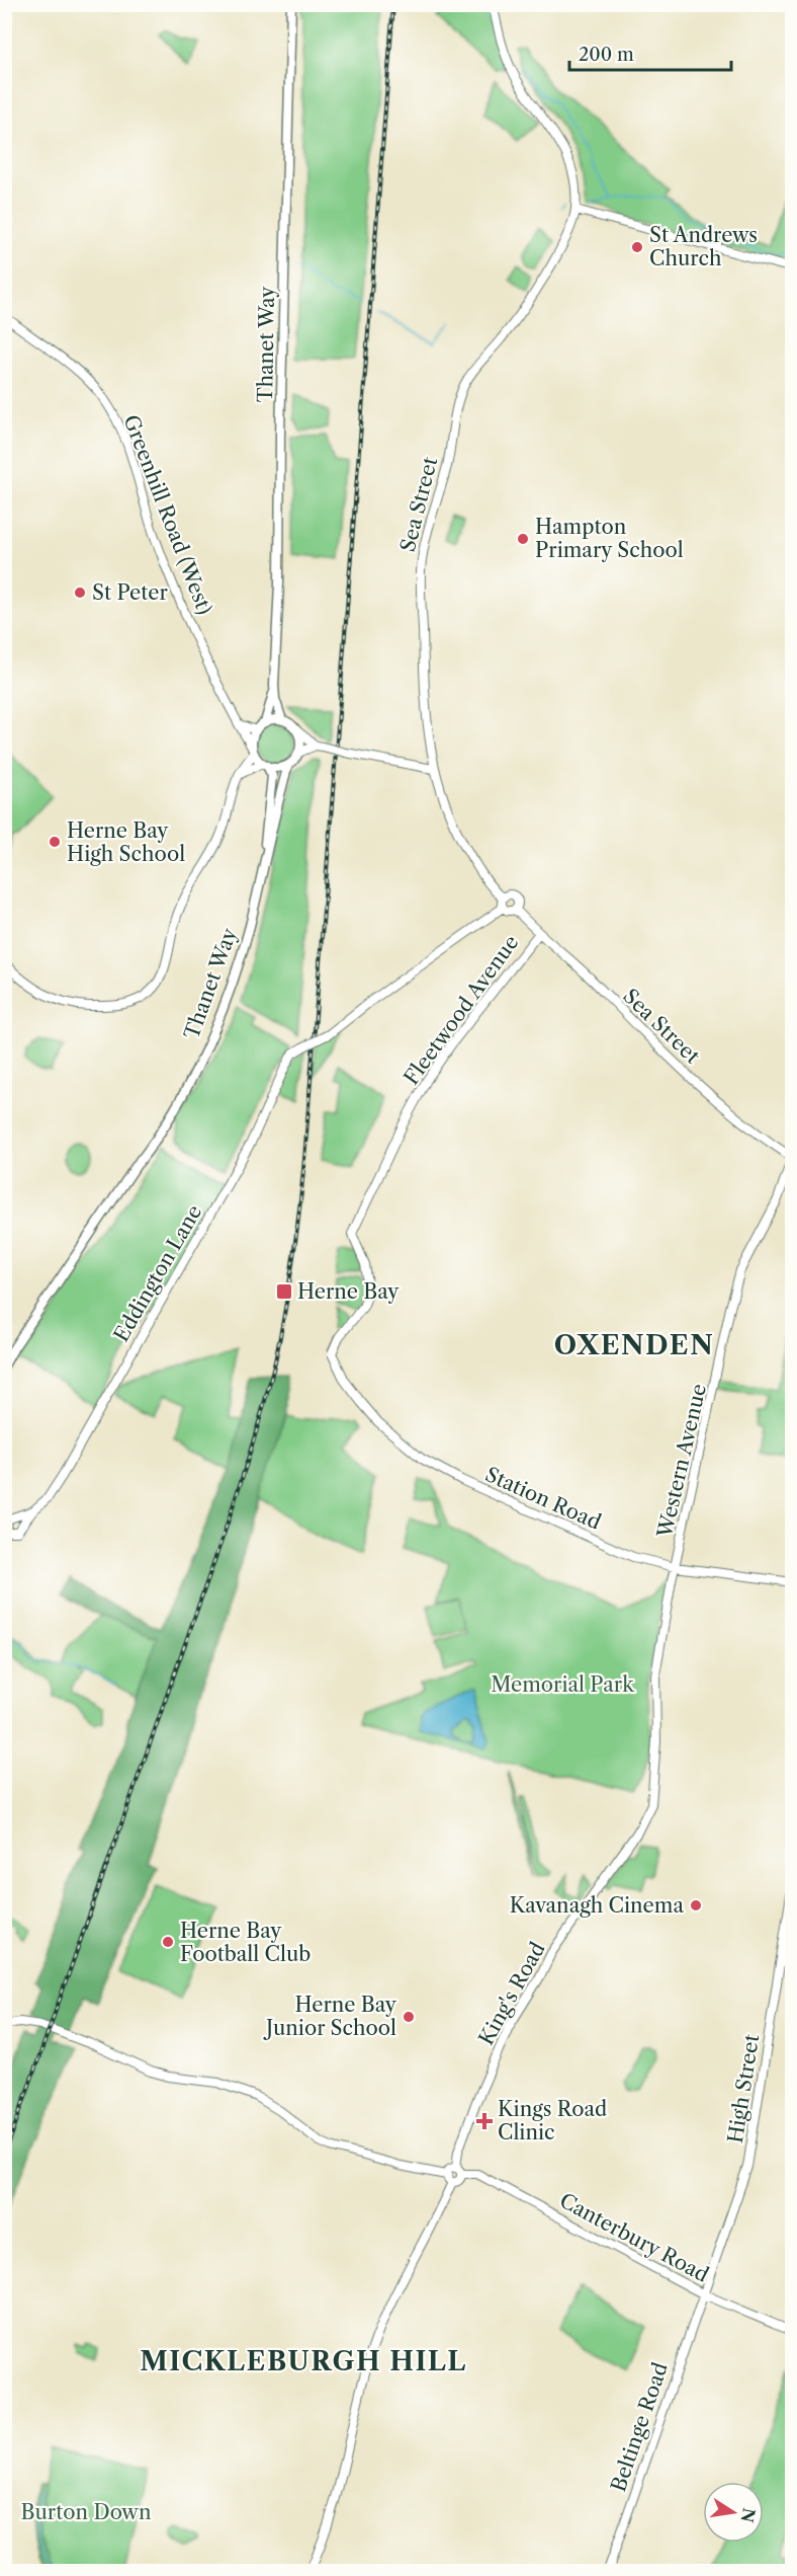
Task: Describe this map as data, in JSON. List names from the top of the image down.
{
  "streets": {
    "main road": ["Thanet Way"],
    "street": [
      "Sea Street",
      "Greenhill Road (West)",
      "Fleetwood Avenue",
      "Eddington Lane",
      "Western Avenue",
      "Station Road",
      "King's Road",
      "High Street",
      "Canterbury Road",
      "Beltinge Road"
    ]
  },
  "crossings": [
    ["Thanet Way", "Greenhill Road (West)"],
    ["Sea Street", "Fleetwood Avenue"],
    ["Sea Street", "Western Avenue"],
    ["Fleetwood Avenue", "Station Road"],
    ["Western Avenue", "Station Road"],
    ["Western Avenue", "King's Road"],
    ["Station Road", "King's Road"],
    ["King's Road", "Canterbury Road"],
    ["High Street", "Canterbury Road"],
    ["High Street", "Beltinge Road"],
    ["Canterbury Road", "Beltinge Road"]
  ],
  "districts": ["OXENDEN", "MICKLEBURGH HILL"],
  "parks": ["Memorial Park", "Burton Down"],
  "places": {
    "other": [
      "St Andrews Church",
      "Hampton Primary School",
      "St Peter",
      "Herne Bay High School",
      "Kavanagh Cinema",
      "Herne Bay Football Club",
      "Herne Bay Junior School"
    ],
    "transit": ["Herne Bay"],
    "health": ["Kings Road Clinic"]
  },
  "scale_bar": "200 m",
  "north": "right"
}
